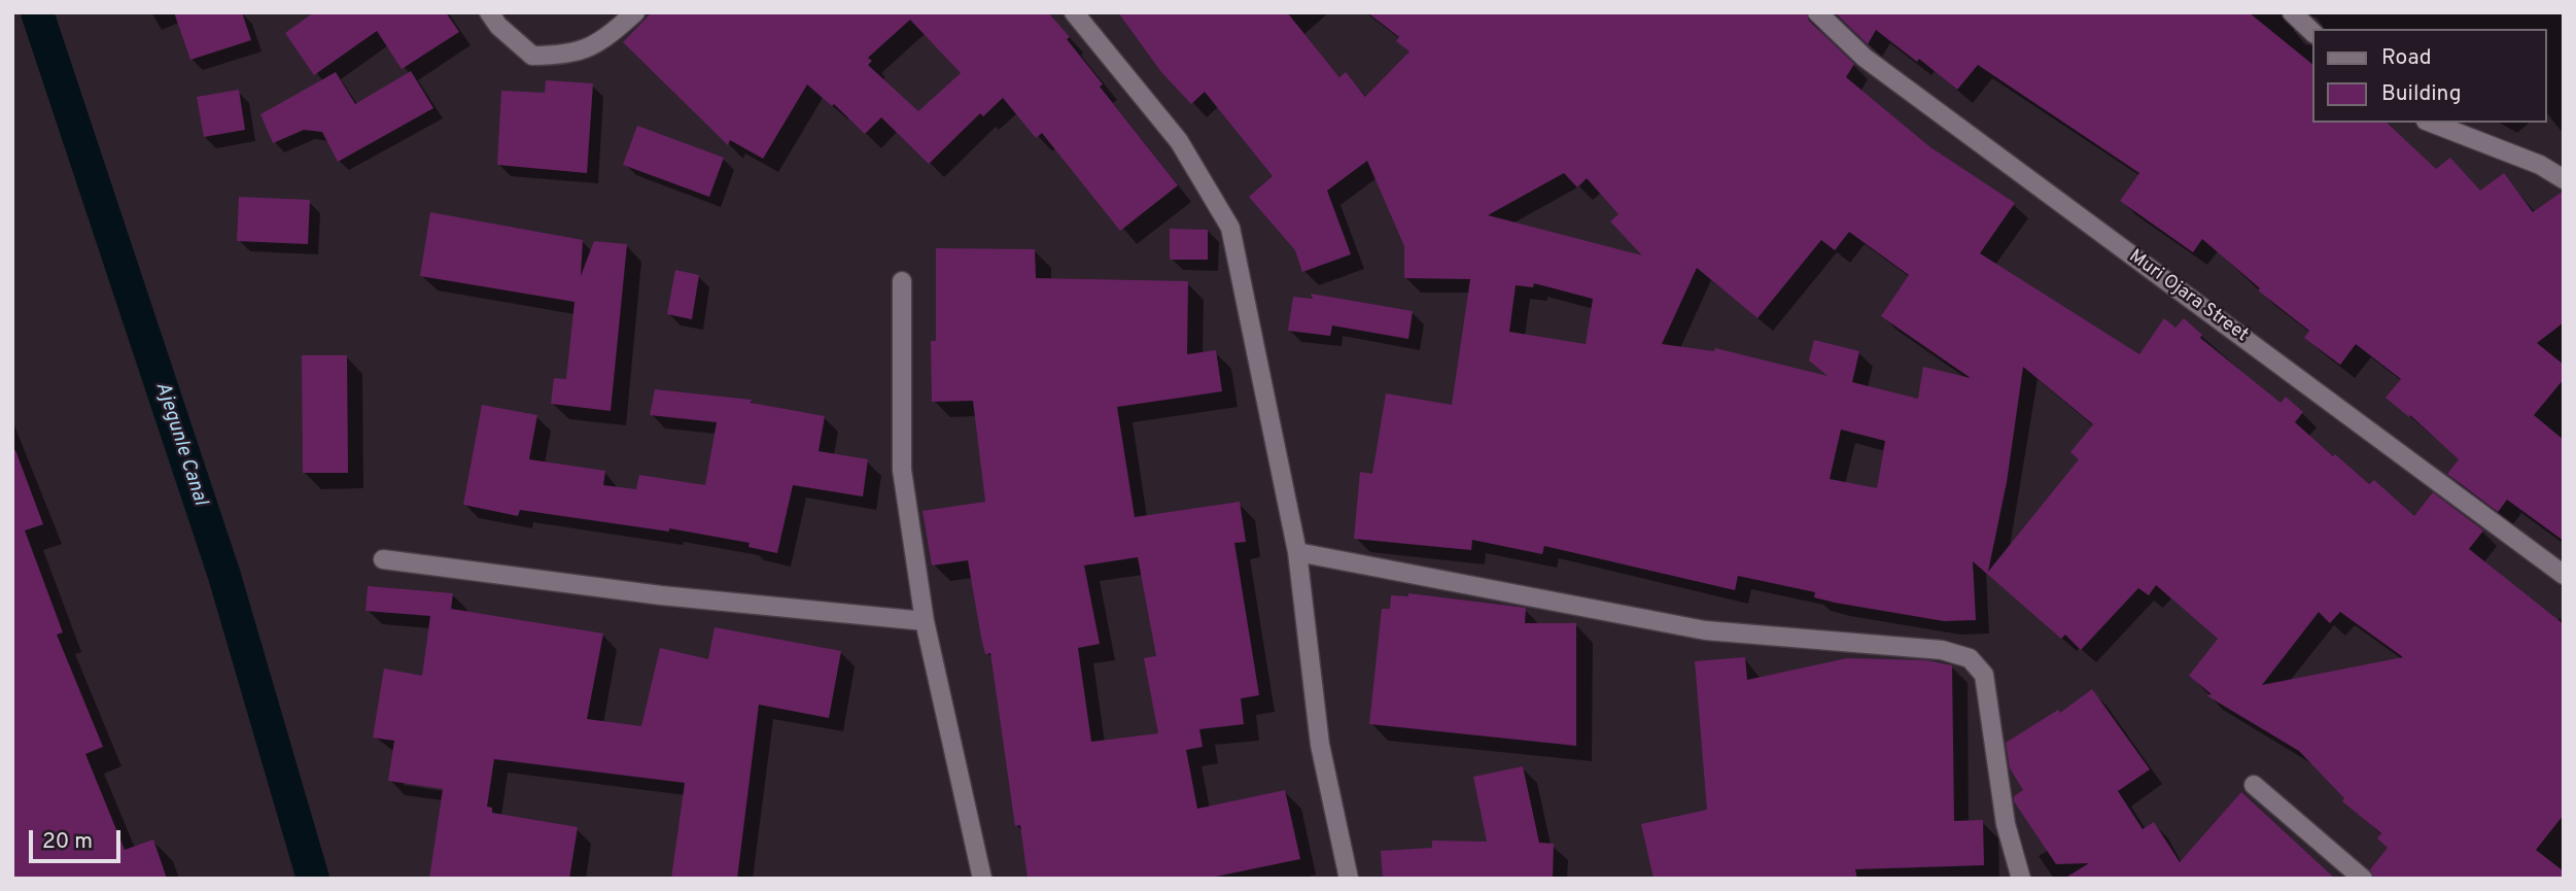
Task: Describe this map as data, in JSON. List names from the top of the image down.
{
  "streets": {
    "street": ["Muri Ojara Street"]
  },
  "water": ["Ajegunle Canal"],
  "legend": ["Road", "Building"],
  "scale_bar": "20 m"
}
